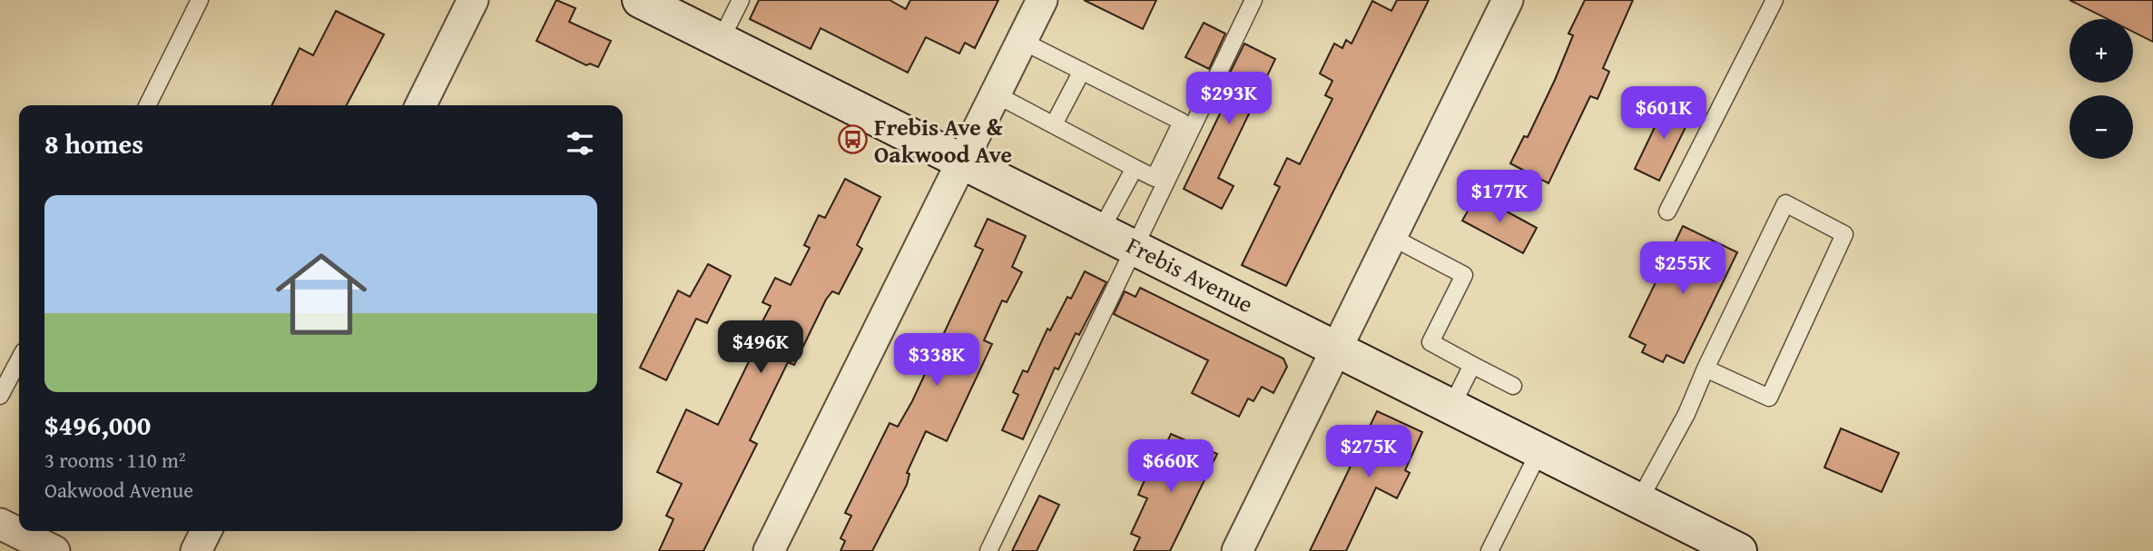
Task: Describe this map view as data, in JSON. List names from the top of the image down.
{
  "streets": {
    "main road": ["Frebis Avenue"]
  },
  "places": {
    "bus stop": ["Frebis Ave & Oakwood Ave"]
  },
  "page": {
    "map_buttons": ["+", "−"],
    "price": [
      "$293K",
      "$601K",
      "$177K",
      "$255K",
      "$496K",
      "$338K",
      "$275K",
      "$660K"
    ],
    "heading": "8 homes",
    "list": [
      {
        "name": "$496,000",
        "note": "3 rooms · 110 m² · Oakwood Avenue"
      }
    ]
  }
}
